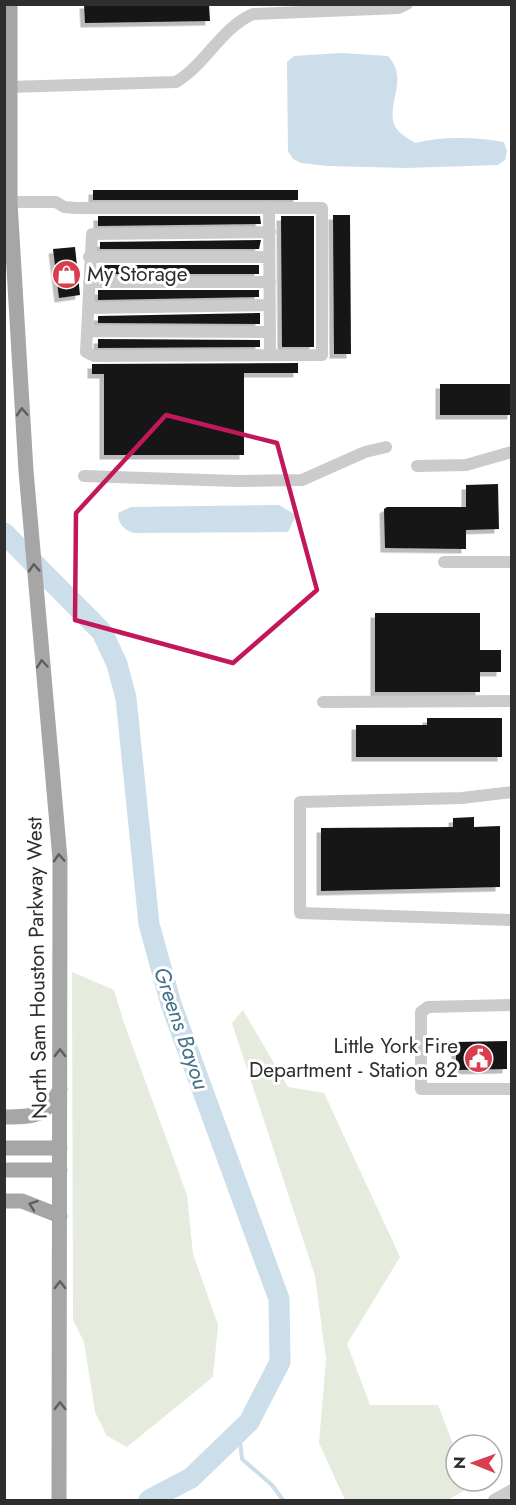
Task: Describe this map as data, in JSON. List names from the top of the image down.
{
  "streets": {
    "main road": ["North Sam Houston Parkway West"]
  },
  "one_way": ["North Sam Houston Parkway West"],
  "water": ["Greens Bayou"],
  "places": {
    "shop": ["My Storage"],
    "public building": ["Little York Fire Department - Station 82"]
  },
  "north": "left"
}
